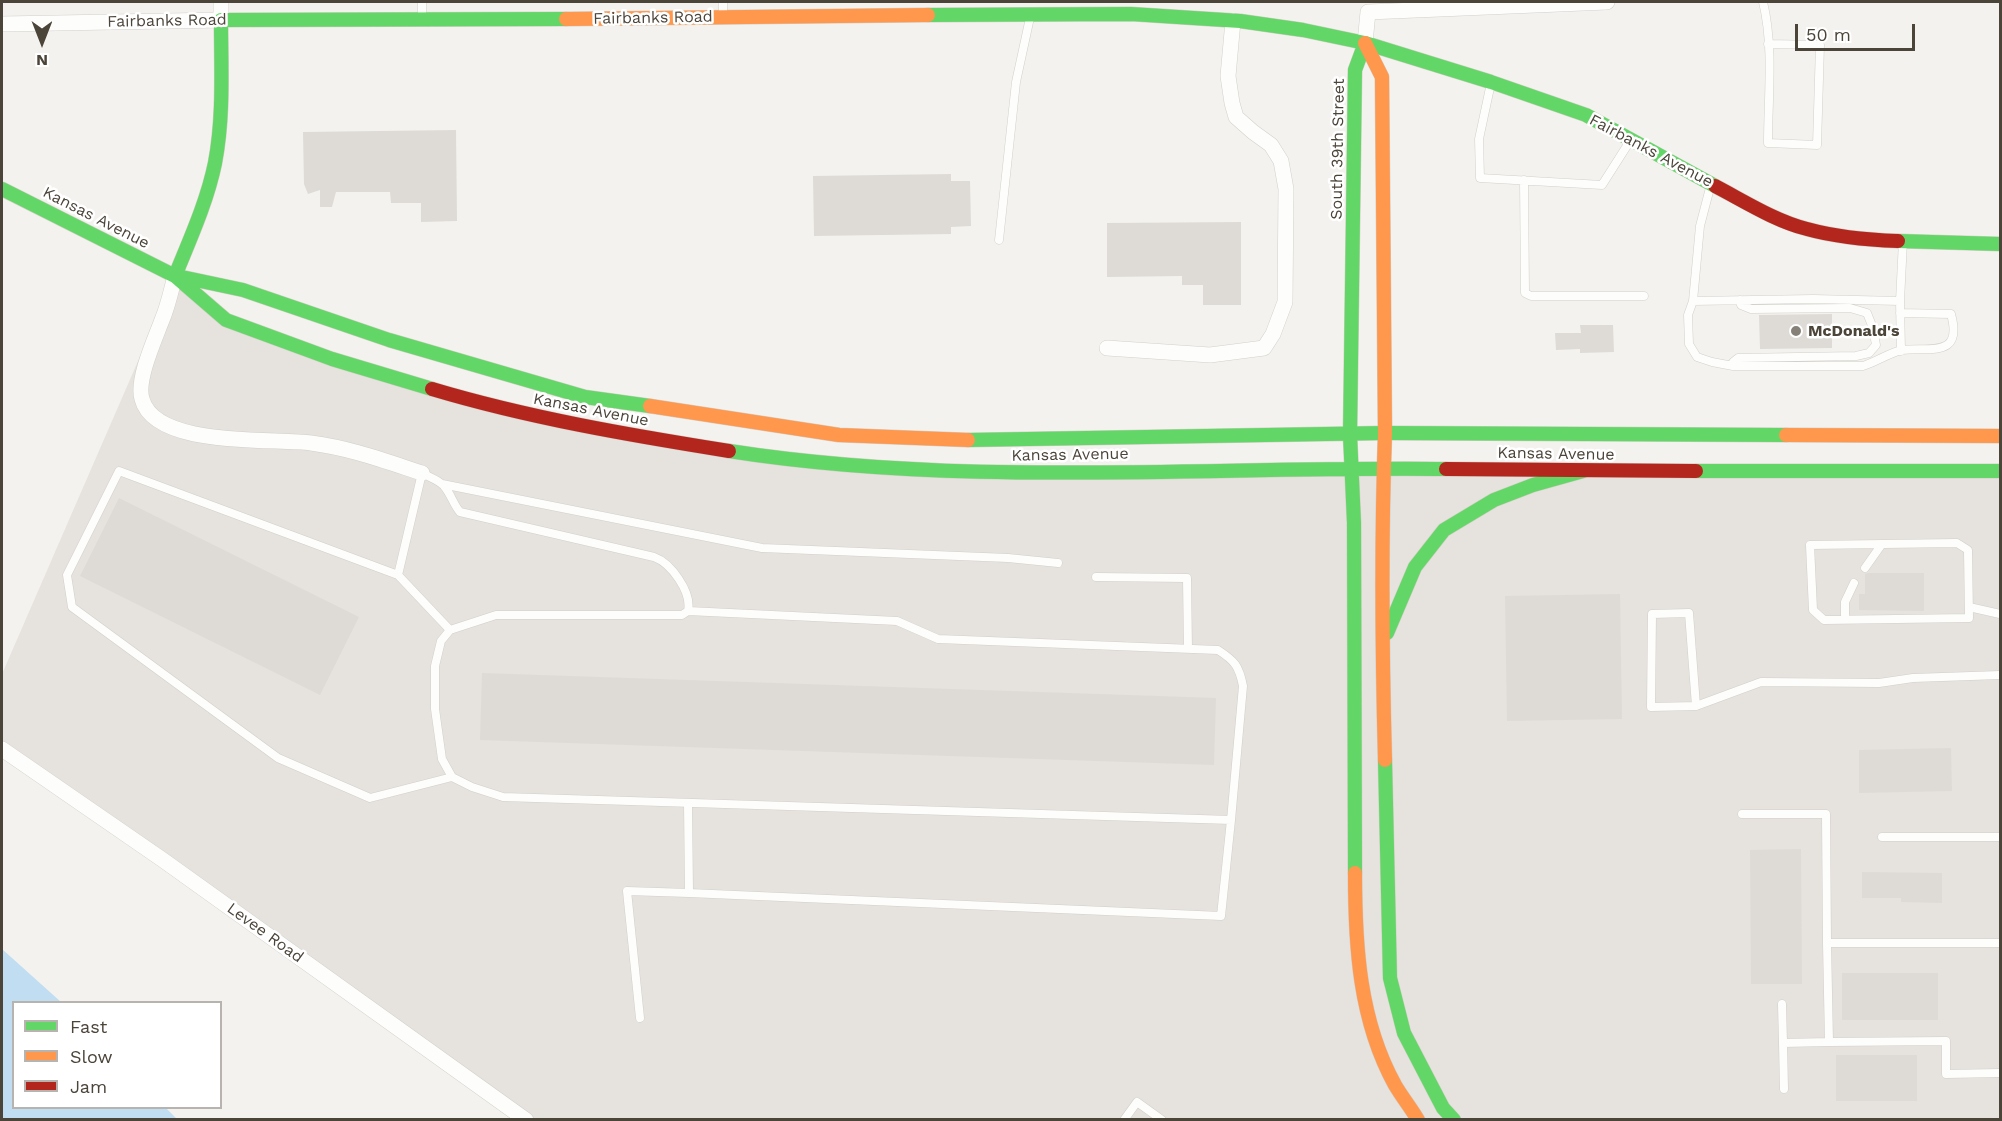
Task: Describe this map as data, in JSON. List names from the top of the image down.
{
  "streets": {
    "main road": [
      "Fairbanks Road",
      "South 39th Street",
      "Fairbanks Avenue",
      "Kansas Avenue"
    ],
    "street": ["Levee Road"]
  },
  "crossings": [
    ["Fairbanks Road", "Fairbanks Avenue"],
    ["South 39th Street", "Fairbanks Avenue"],
    ["South 39th Street", "Kansas Avenue"]
  ],
  "places": ["McDonald's"],
  "legend": ["Fast", "Slow", "Jam"],
  "scale_bar": "50 m",
  "north": "bottom"
}
